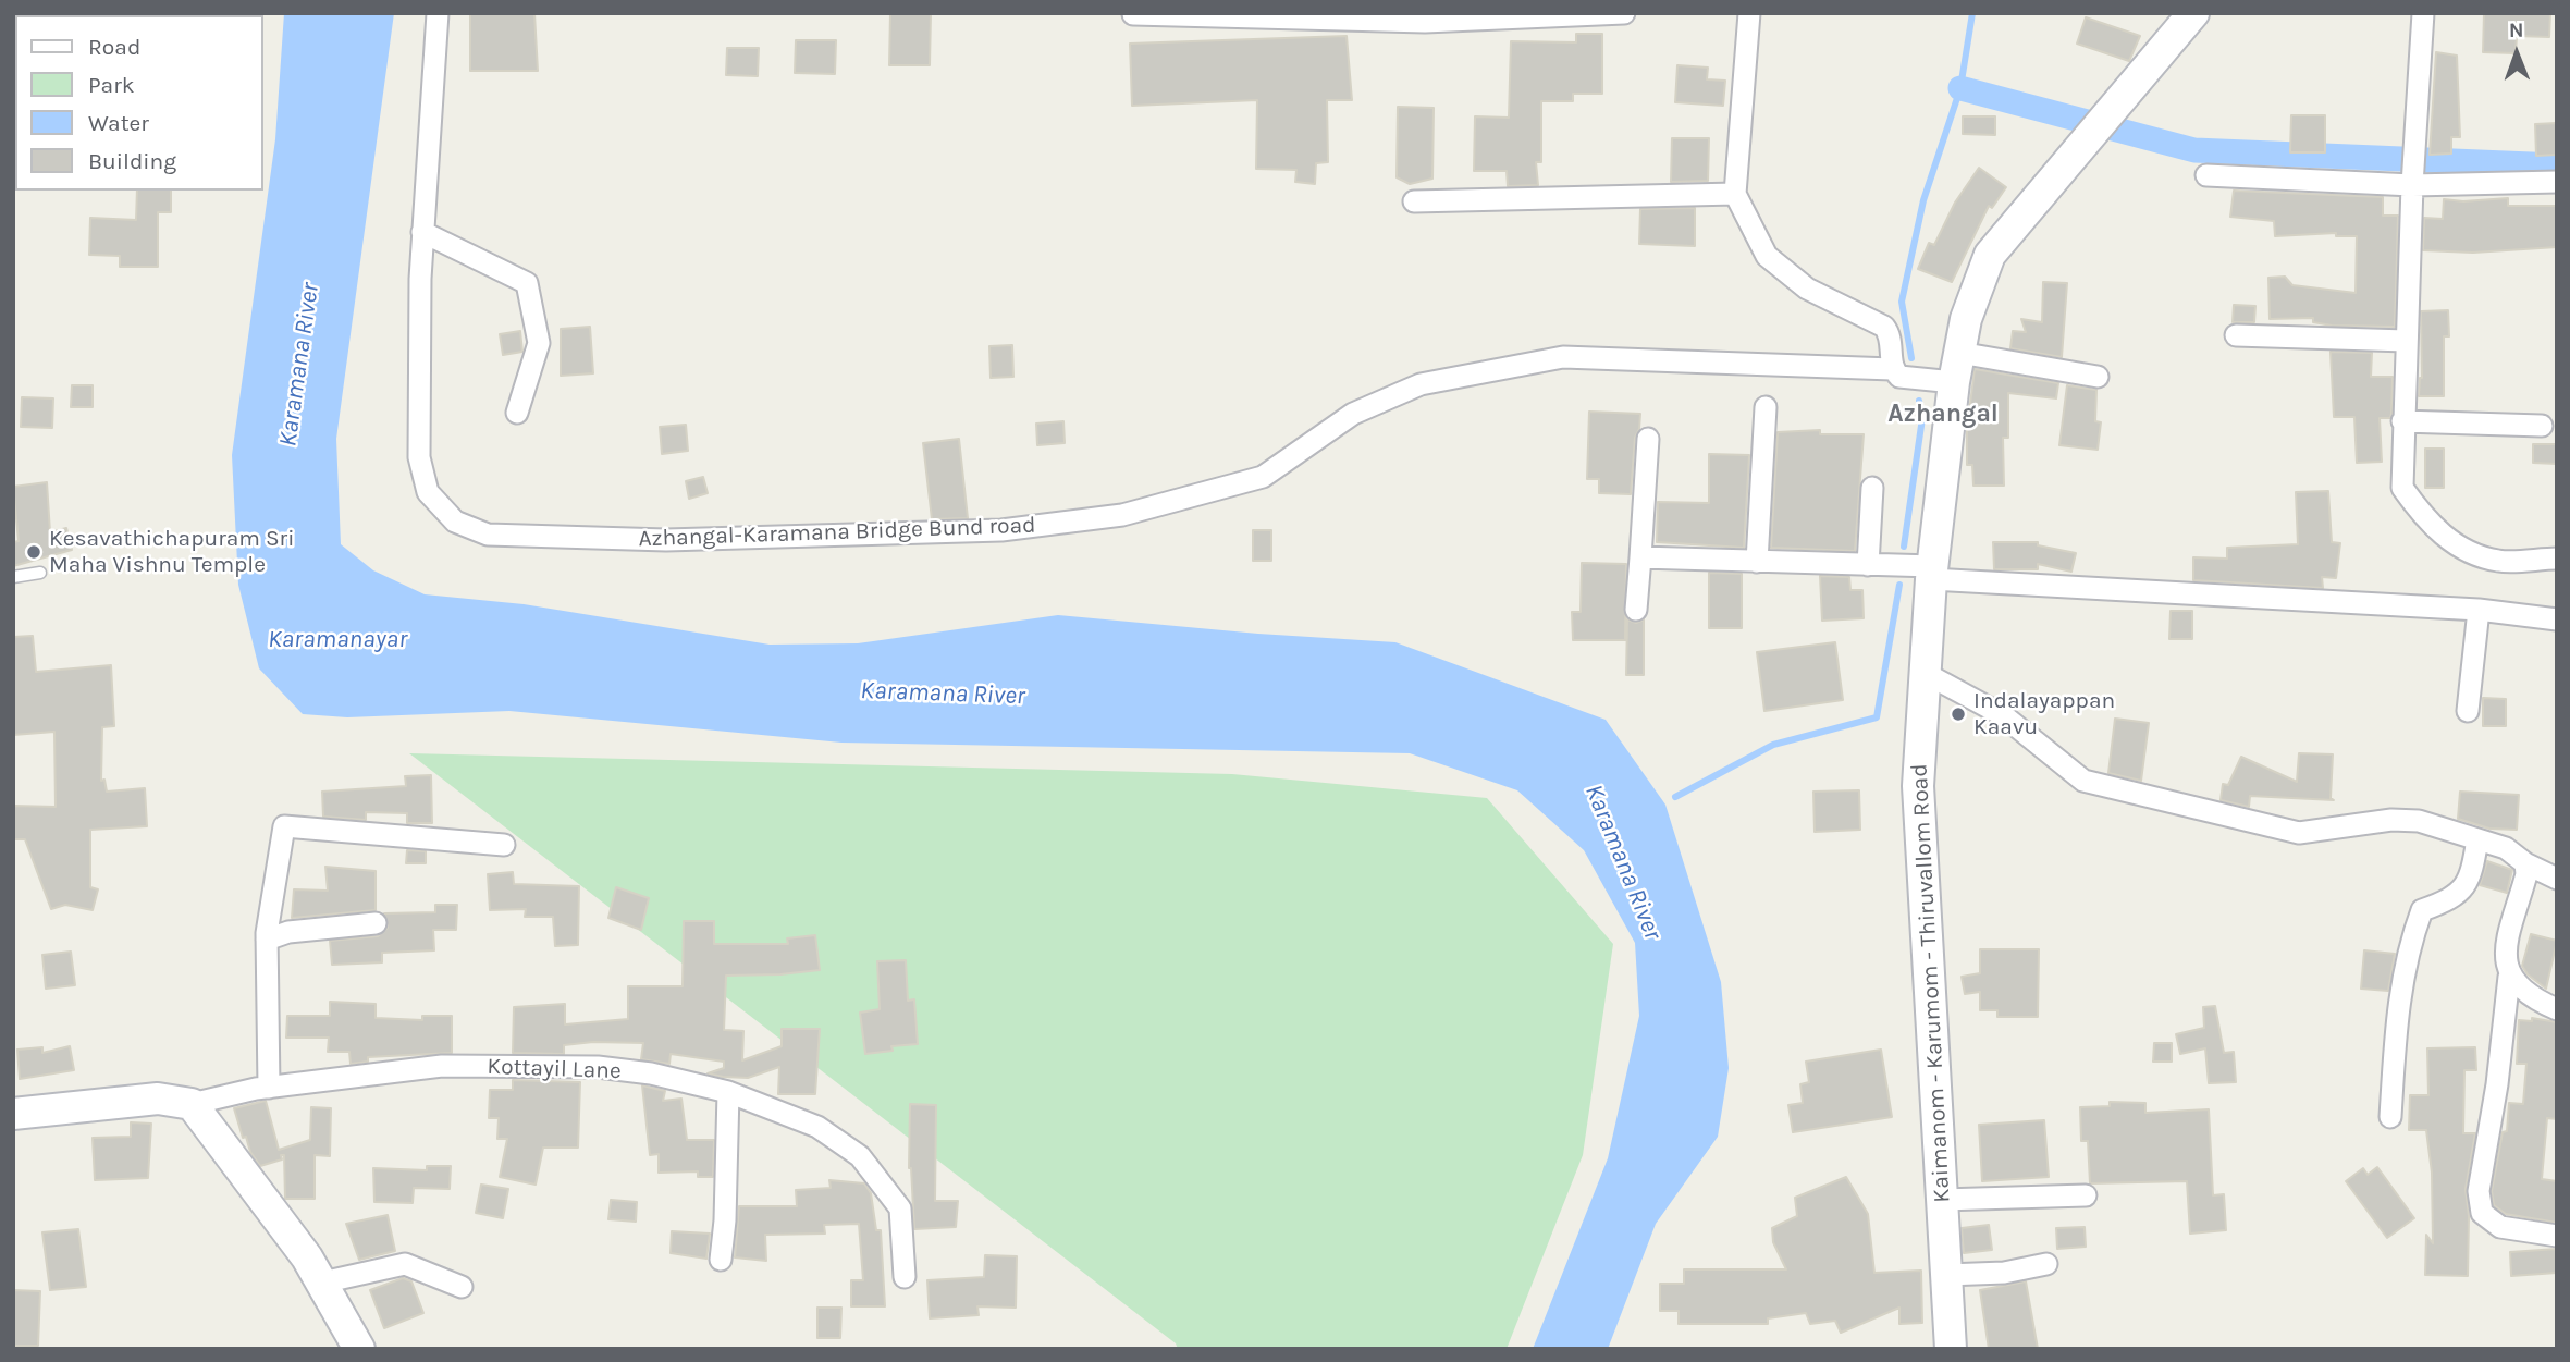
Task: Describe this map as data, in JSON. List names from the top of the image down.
{
  "streets": {
    "main road": ["Kaimanom - Karumom - Thiruvallom Road"],
    "street": ["Azhangal-Karamana Bridge Bund road", "Kottayil Lane"]
  },
  "crossings": [
    ["Azhangal-Karamana Bridge Bund road", "Kaimanom - Karumom - Thiruvallom Road"]
  ],
  "districts": ["Azhangal"],
  "water": ["Karamana River", "Karamanayar"],
  "places": ["Kesavathichapuram Sri Maha Vishnu Temple", "Indalayappan Kaavu"],
  "legend": [
    "Road",
    "Park",
    "Water",
    "Building"
  ],
  "north": "top"
}
